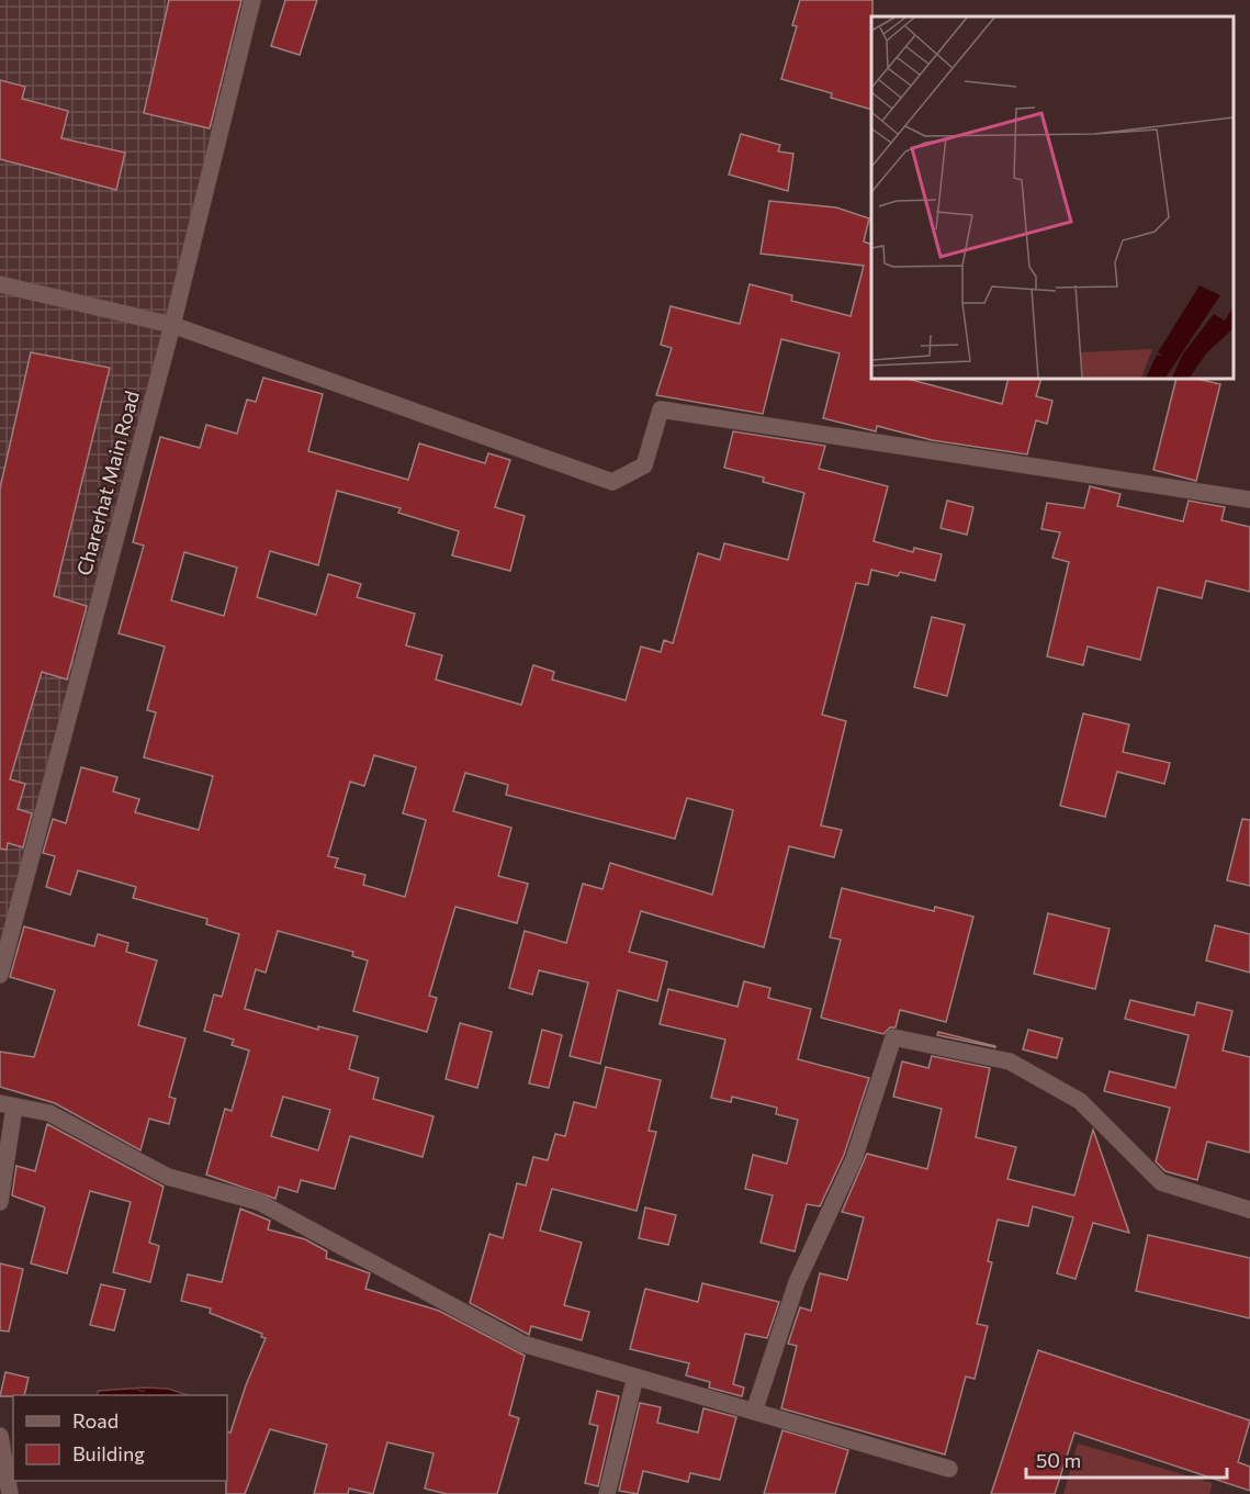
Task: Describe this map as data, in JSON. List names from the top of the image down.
{
  "streets": {
    "street": ["Charerhat Main Road"]
  },
  "legend": ["Road", "Building"],
  "scale_bar": "50 m"
}
